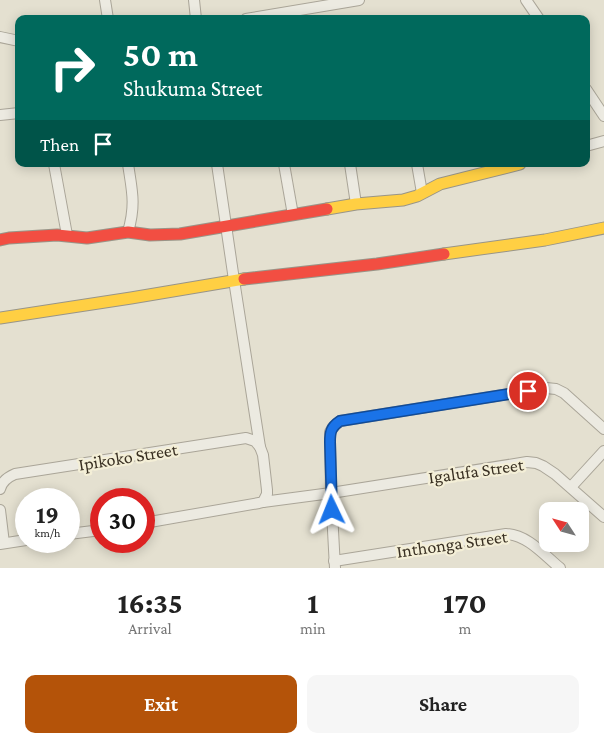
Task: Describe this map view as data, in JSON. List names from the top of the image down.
{
  "streets": {
    "street": ["Ipikoko Street", "Igalufa Street", "Inthonga Street"]
  },
  "north": "top left",
  "page": {
    "turn": ["50 m", "Shukuma Street"],
    "then": "Then",
    "speed": "19 km/h",
    "limit": "30",
    "eta": [
      "16:35",
      "Arrival",
      "1",
      "min",
      "170",
      "m"
    ],
    "buttons": ["Exit", "Share"]
  }
}
